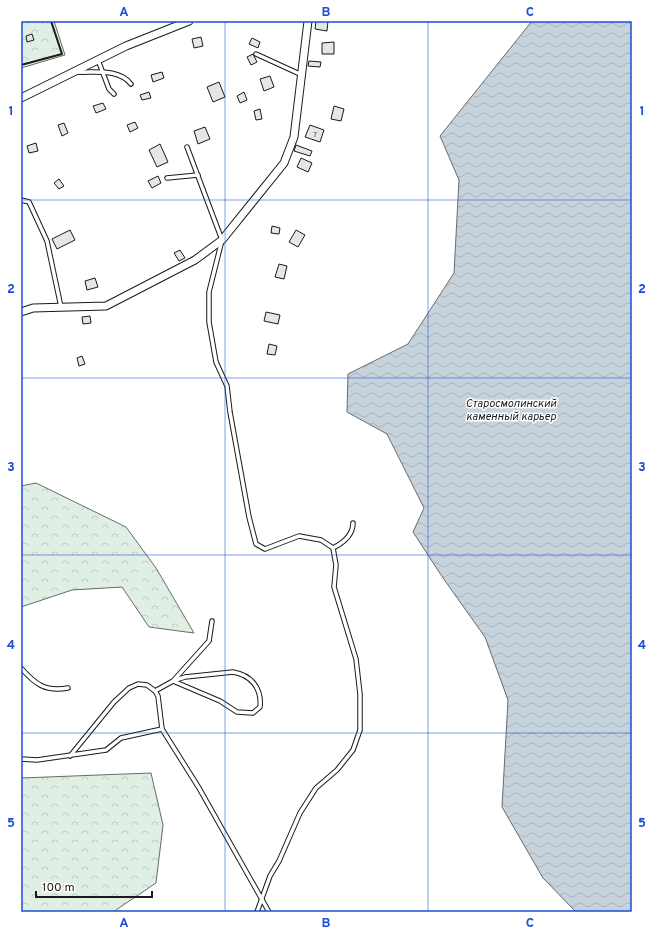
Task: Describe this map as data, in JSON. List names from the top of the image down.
{
  "water": ["Старосмолинский каменный карьер"],
  "house_numbers": ["7"],
  "scale_bar": "100 m",
  "grid": {
    "columns": ["A", "B", "C"],
    "rows": [
      "1",
      "2",
      "3",
      "4",
      "5"
    ]
  }
}
